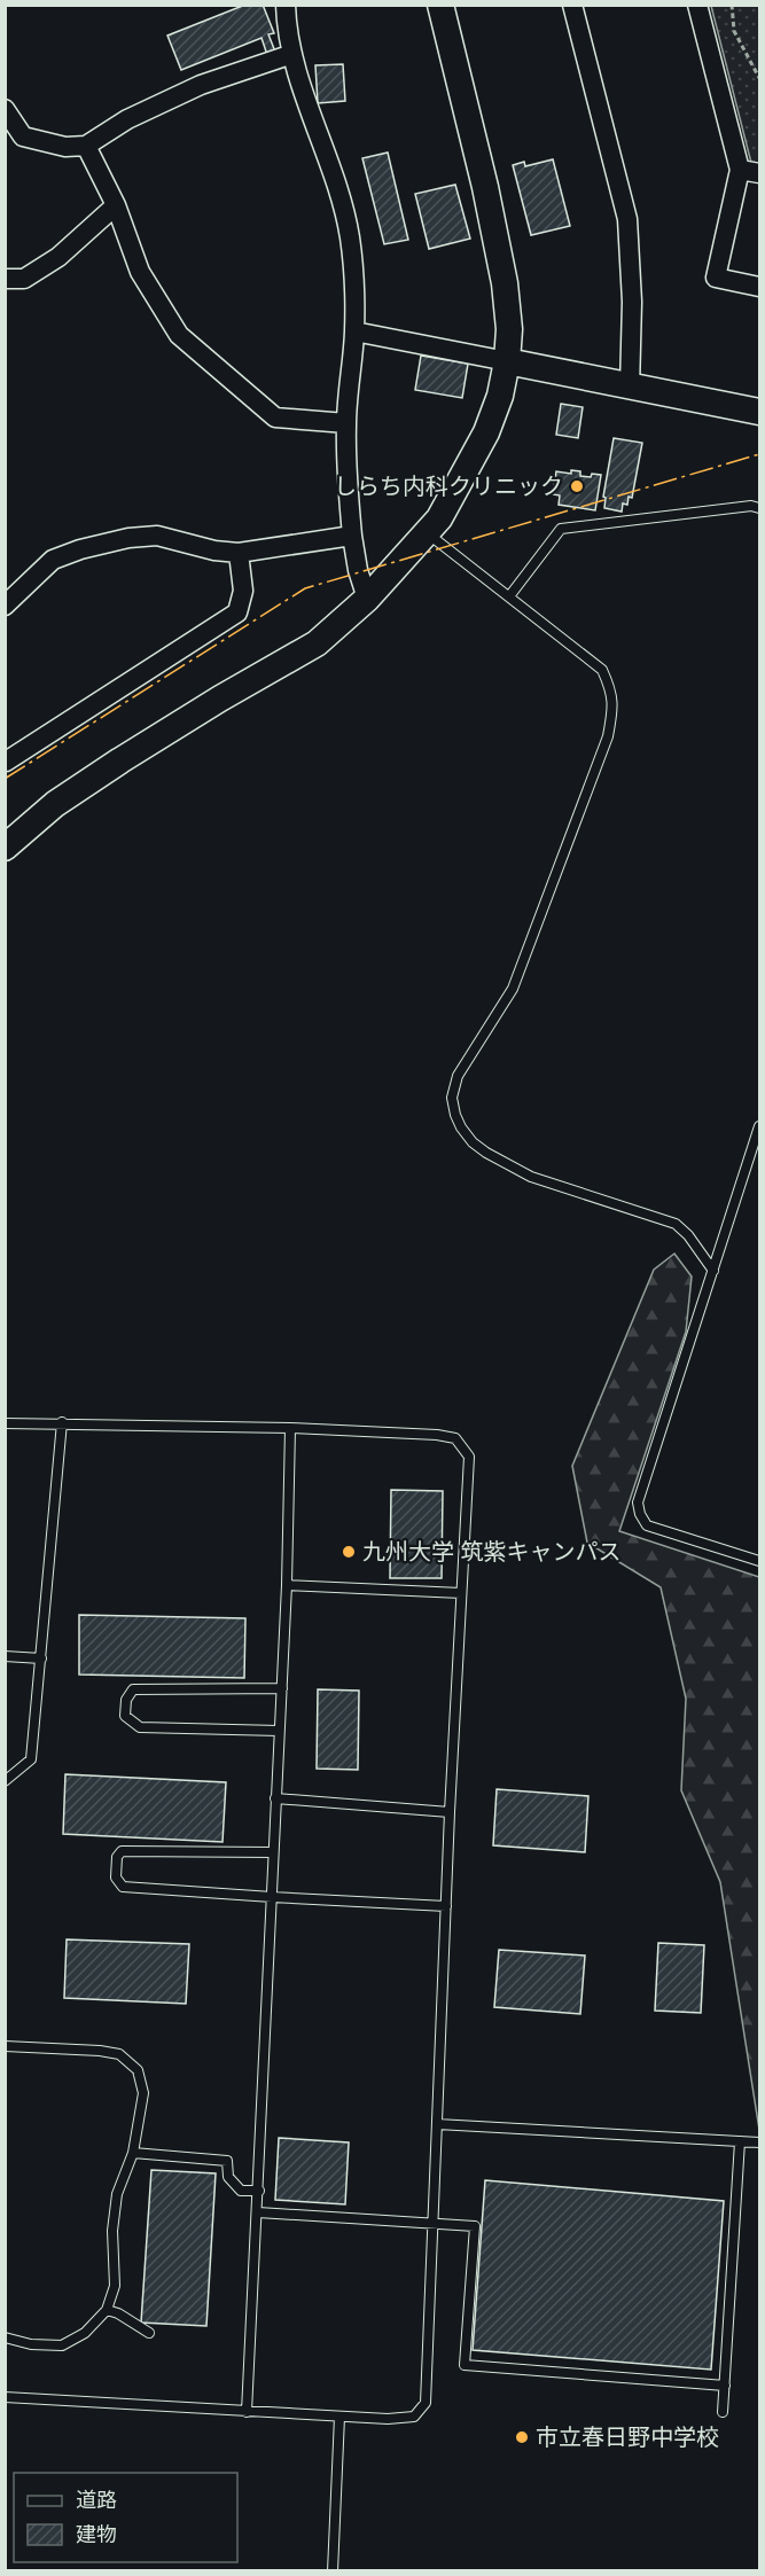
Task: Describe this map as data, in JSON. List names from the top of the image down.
{
  "places": ["しらち内科クリニック", "九州大学 筑紫キャンパス", "市立春日野中学校"],
  "legend": ["道路", "建物"]
}
